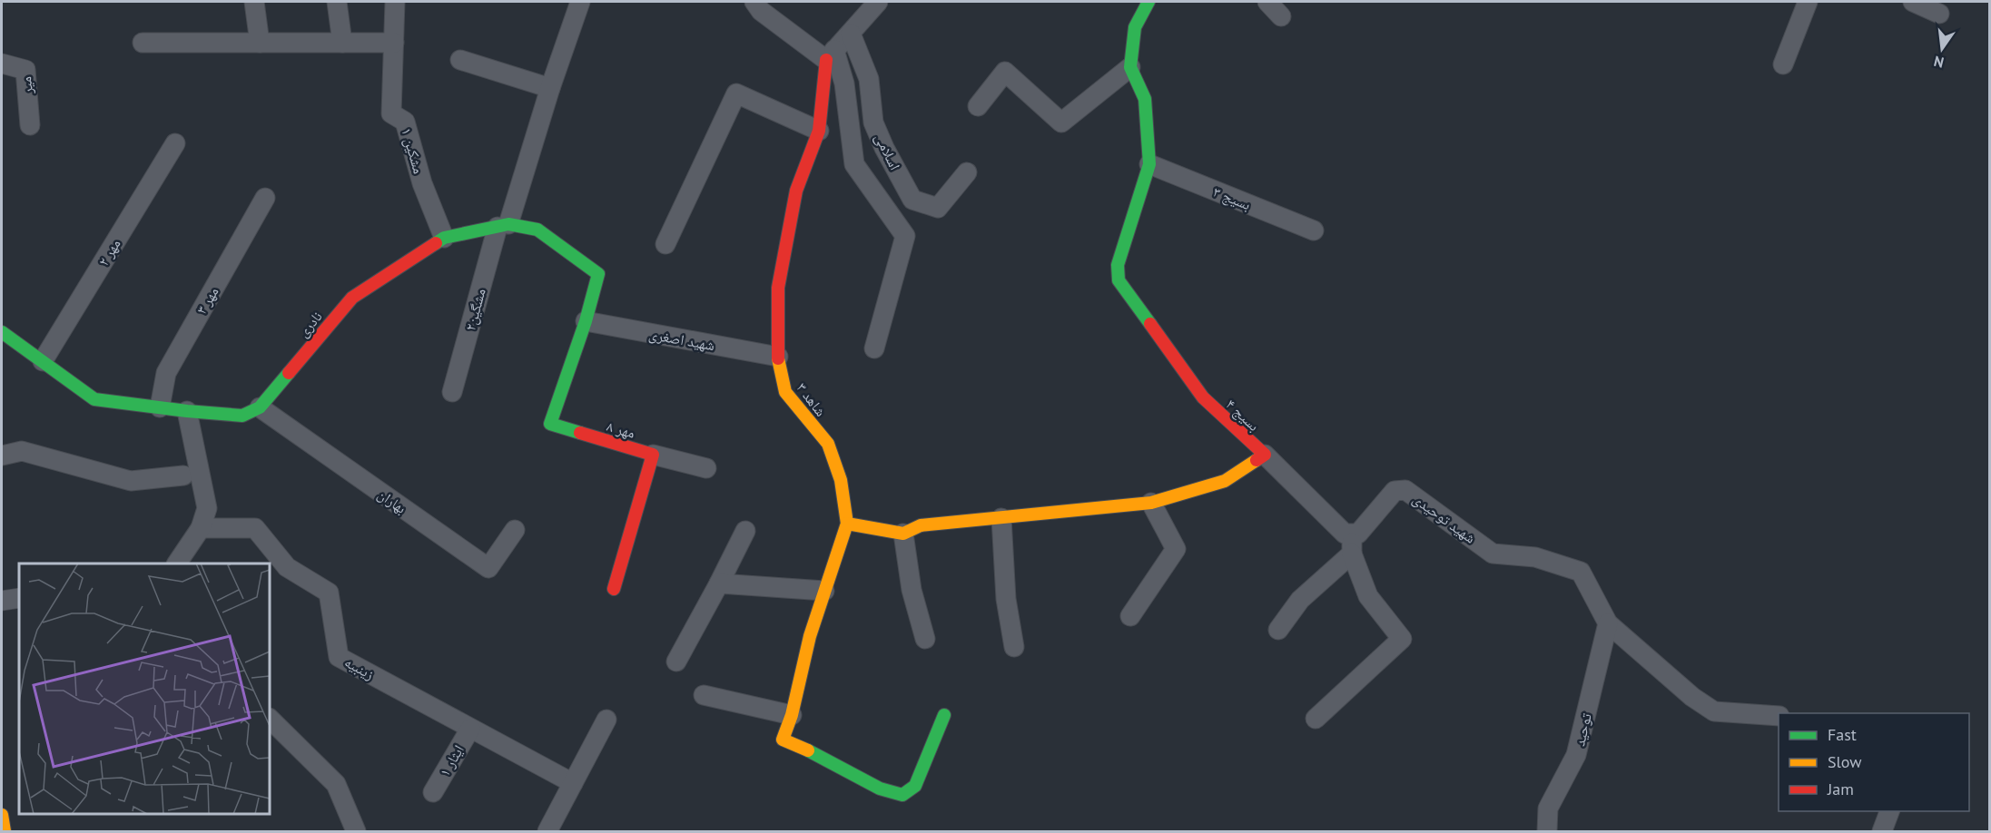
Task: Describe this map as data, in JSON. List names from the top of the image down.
{
  "streets": {
    "street": [
      "میر",
      "مشکین ۱",
      "اسلامی",
      "بسیج ۳",
      "مهر ۲",
      "مهر ۳",
      "مشگین۲",
      "نادری",
      "شهید اصغری",
      "شاهد ۳",
      "بسیج ۴",
      "مهر ۸",
      "بهاران",
      "شهید توحیدی",
      "زینبیه",
      "توحید",
      "ایثار ۱"
    ]
  },
  "crossings": [
    ["مشکین ۱", "نادری"],
    ["بسیج ۳", "بسیج ۴"],
    ["مشگین۲", "نادری"],
    ["نادری", "شهید اصغری"],
    ["نادری", "مهر ۸"],
    ["نادری", "بهاران"],
    ["شهید اصغری", "شاهد ۳"],
    ["شهید اصغری", "مهر ۸"],
    ["شهید توحیدی", "توحید"],
    ["زینبیه", "ایثار ۱"]
  ],
  "legend": ["Fast", "Slow", "Jam"],
  "north": "bottom"
}
